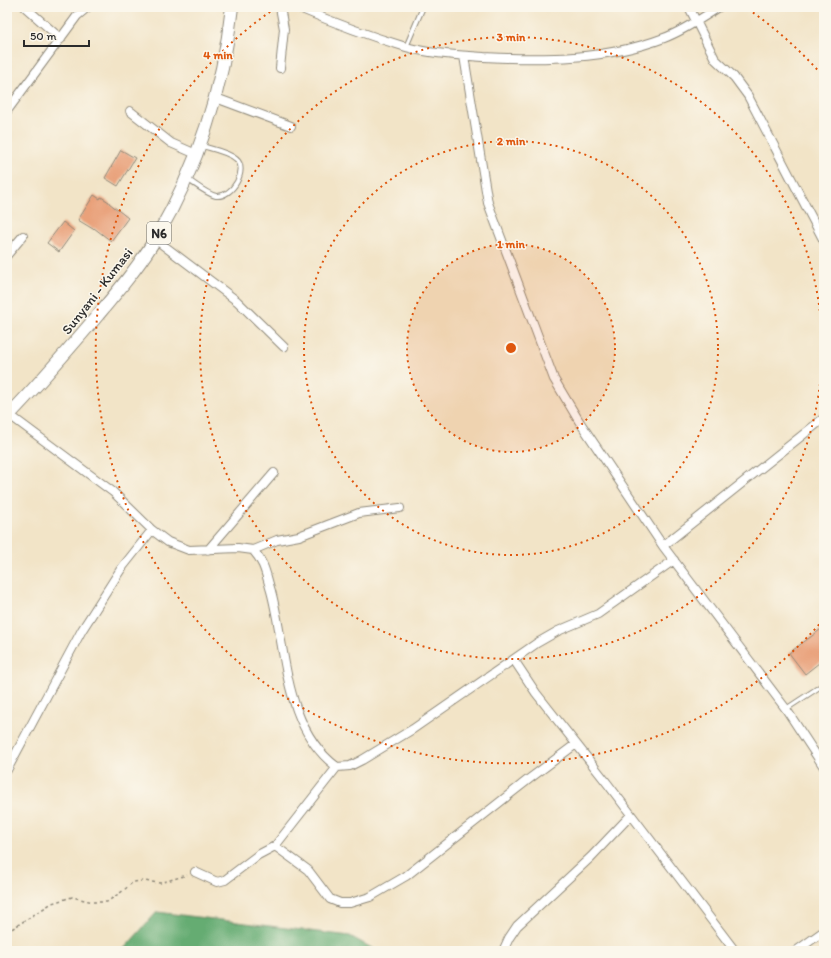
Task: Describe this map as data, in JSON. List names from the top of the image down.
{
  "streets": {
    "main road": ["N6", "Sunyani - Kumasi"]
  },
  "scale_bar": "50 m",
  "rings": [
    "3 min",
    "4 min",
    "2 min",
    "1 min"
  ]
}
